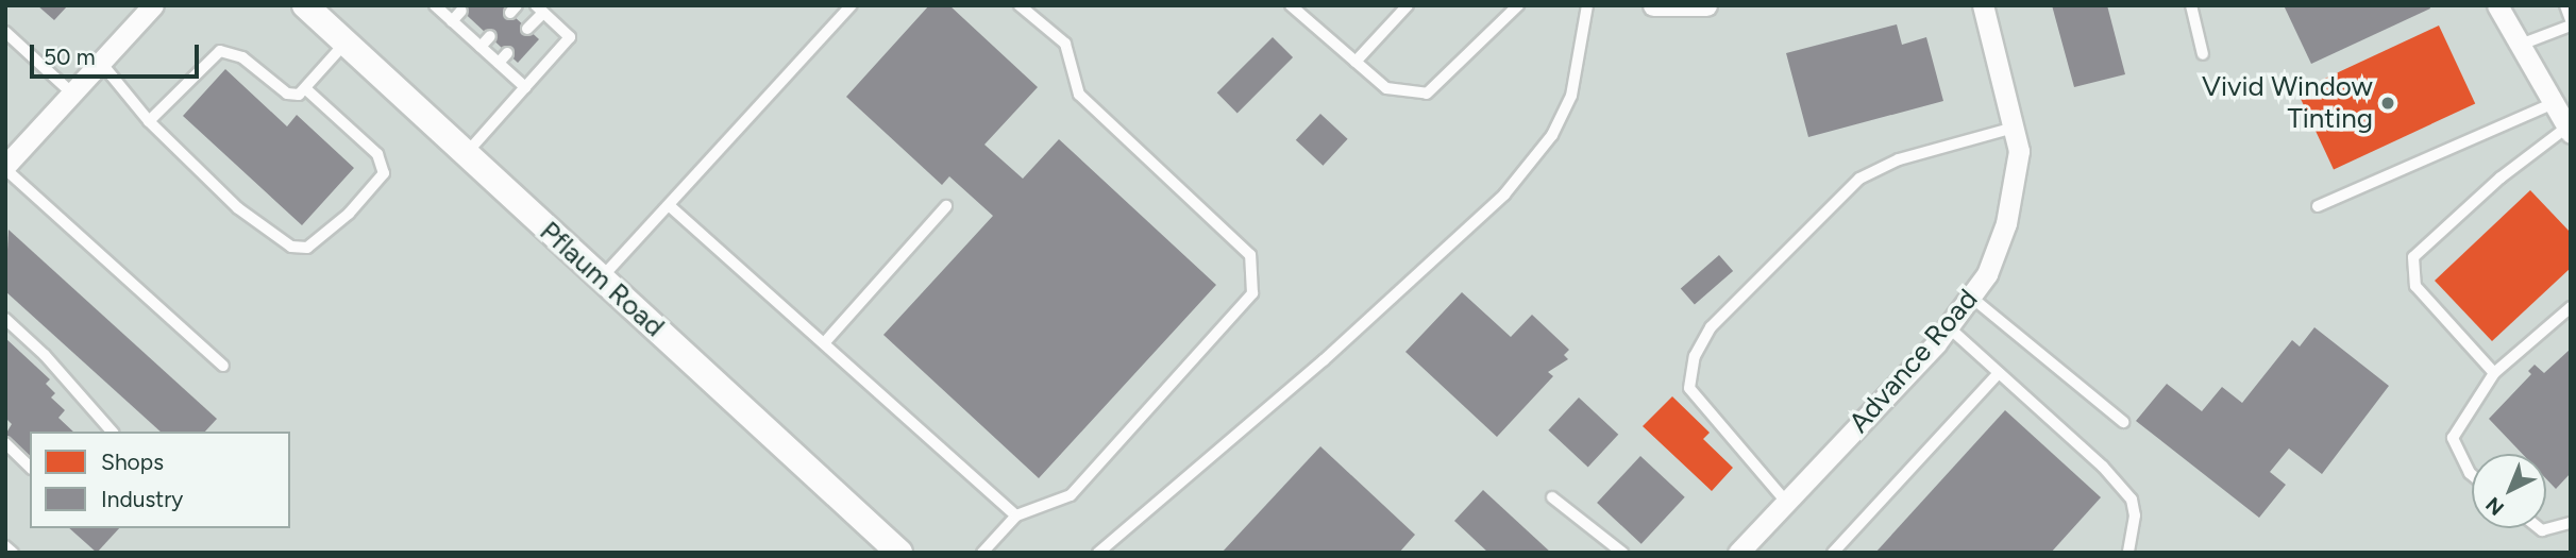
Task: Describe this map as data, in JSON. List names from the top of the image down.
{
  "streets": {
    "street": ["Pflaum Road", "Advance Road"]
  },
  "places": ["Vivid Window Tinting"],
  "legend": ["Shops", "Industry"],
  "scale_bar": "50 m",
  "north": "bottom left"
}
